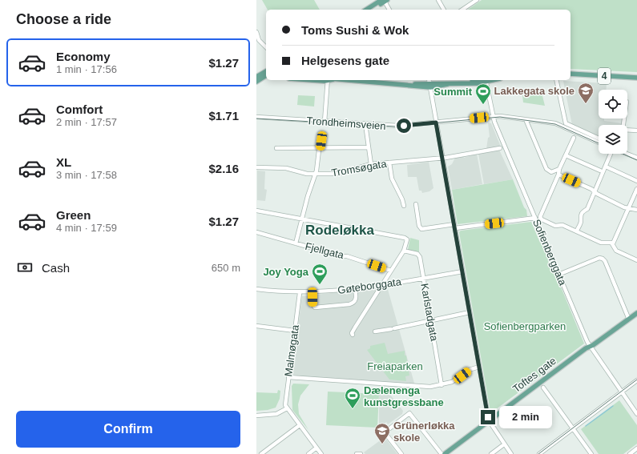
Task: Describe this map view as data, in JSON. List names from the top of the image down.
{
  "streets": {
    "main road": ["4", "Toftes gate"],
    "street": [
      "Trondheimsveien",
      "Tromsøgata",
      "Fjellgata",
      "Sofienberggata",
      "Gøteborggata",
      "Karlstadgata",
      "Malmøgata"
    ]
  },
  "crossings": [
    ["Trondheimsveien", "Sofienberggata"],
    ["Sofienberggata", "Toftes gate"],
    ["Gøteborggata", "Karlstadgata"],
    ["Gøteborggata", "Malmøgata"]
  ],
  "districts": ["Rodeløkka"],
  "parks": ["Sofienbergparken", "Freiaparken"],
  "places": {
    "school or university": ["Lakkegata skole", "Grünerløkka skole"],
    "sports": ["Summit", "Joy Yoga", "Dælenenga kunstgressbane"]
  },
  "page": {
    "heading": "Choose a ride",
    "banner": ["Toms Sushi & Wok", "Helgesens gate"],
    "list": [
      {
        "name": "Economy",
        "note": "1 min · 17:56",
        "value": "$1.27"
      },
      {
        "name": "Comfort",
        "note": "2 min · 17:57",
        "value": "$1.71"
      },
      {
        "name": "XL",
        "note": "3 min · 17:58",
        "value": "$2.16"
      },
      {
        "name": "Green",
        "note": "4 min · 17:59",
        "value": "$1.27"
      }
    ],
    "pay": ["Cash", "650 m"],
    "buttons": "Confirm",
    "bubble": "2 min"
  }
}
